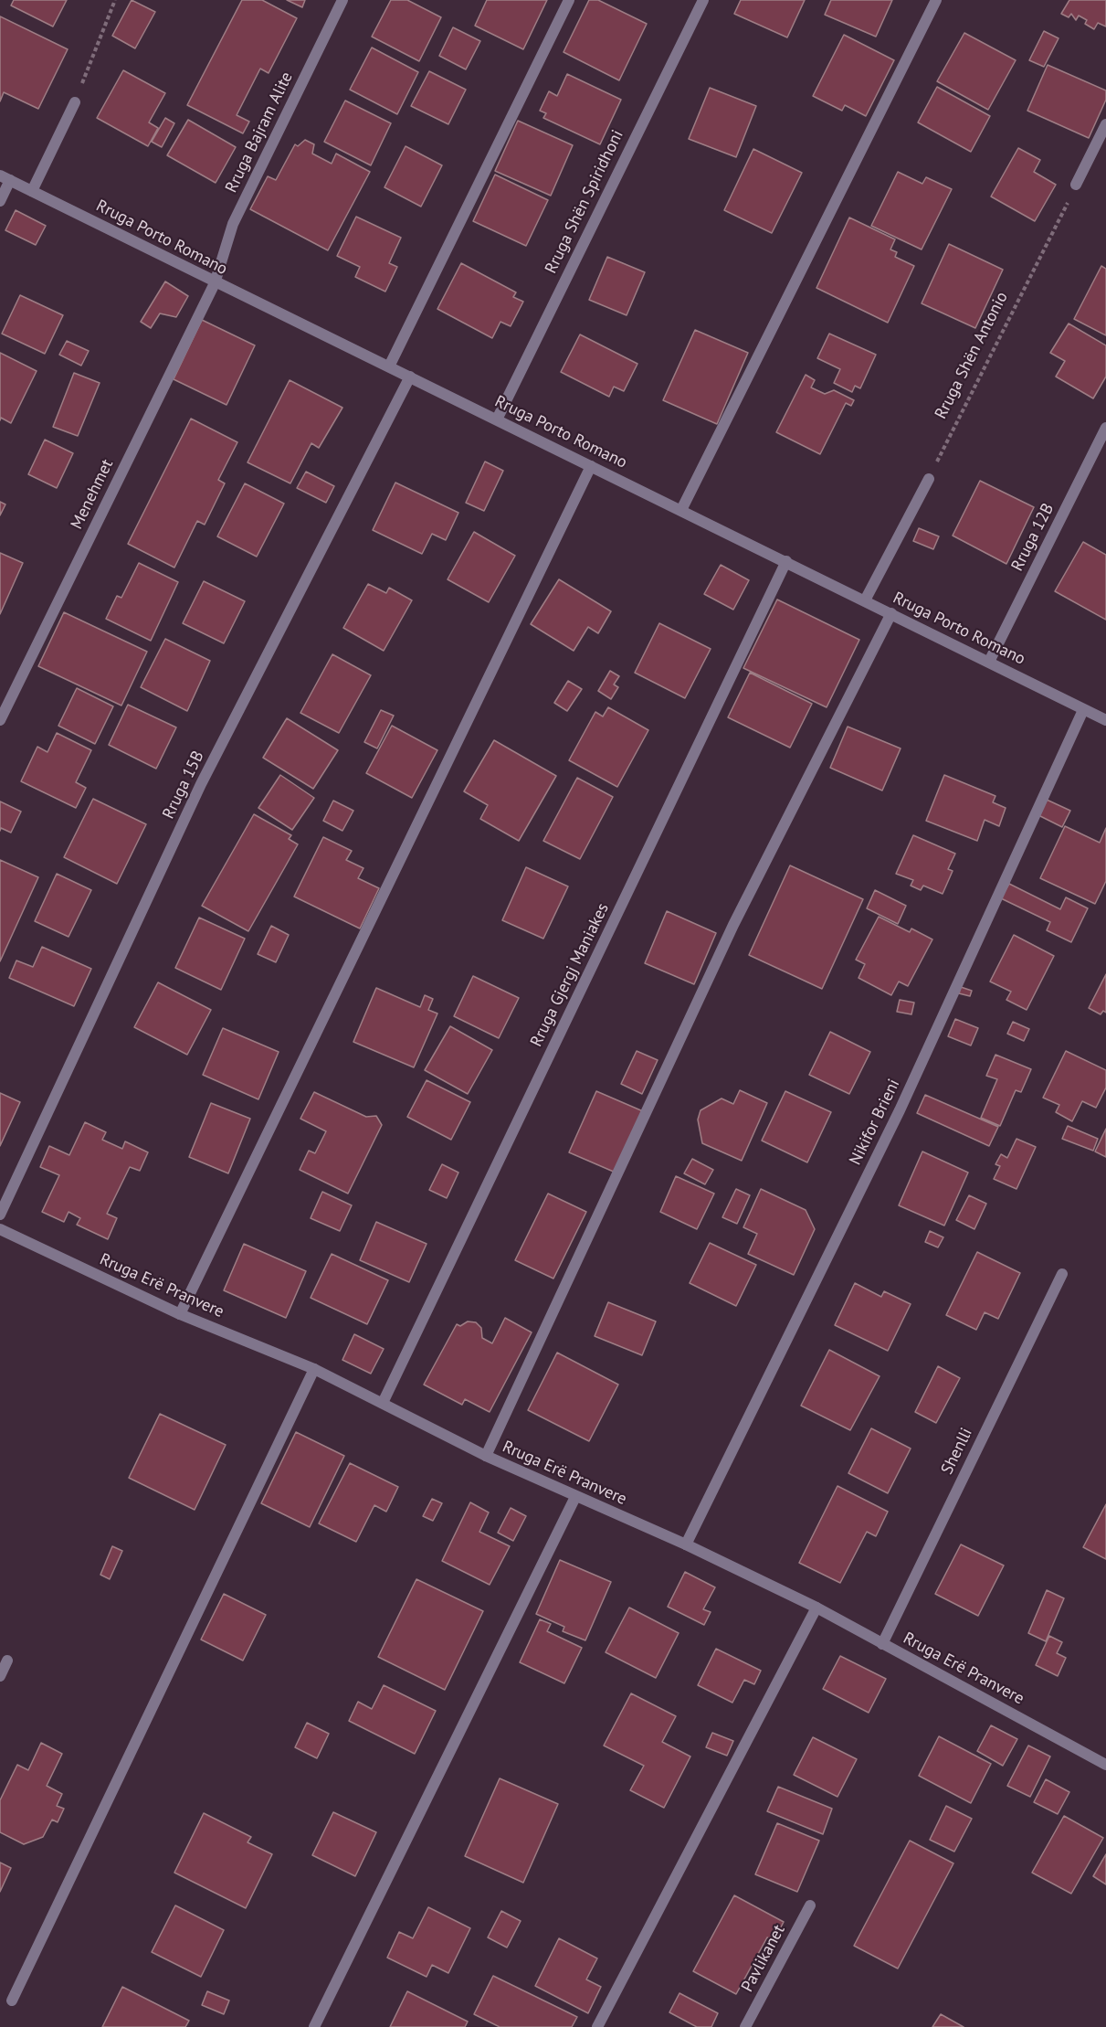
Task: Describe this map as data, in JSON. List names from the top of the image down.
{
  "streets": {
    "street": [
      "Rruga Bajram Alite",
      "Rruga Shën Spiridhoni",
      "Rruga Porto Romano",
      "Menehmet",
      "Rruga 12B",
      "Rruga 15B",
      "Rruga Gjergj Maniakes",
      "Nikifor Brieni",
      "Rruga Erë Pranvere",
      "Shenlli",
      "Pavlikanet"
    ],
    "path": ["Rruga Shën Antonio"]
  },
  "crossings": [
    ["Rruga Bajram Alite", "Rruga Porto Romano"],
    ["Rruga Bajram Alite", "Menehmet"],
    ["Rruga Shën Spiridhoni", "Rruga Porto Romano"],
    ["Rruga Porto Romano", "Menehmet"],
    ["Rruga Porto Romano", "Rruga 12B"],
    ["Rruga Porto Romano", "Rruga 15B"],
    ["Rruga Porto Romano", "Rruga Gjergj Maniakes"],
    ["Rruga Porto Romano", "Nikifor Brieni"],
    ["Rruga Gjergj Maniakes", "Rruga Erë Pranvere"],
    ["Nikifor Brieni", "Rruga Erë Pranvere"],
    ["Rruga Erë Pranvere", "Shenlli"]
  ]
}
